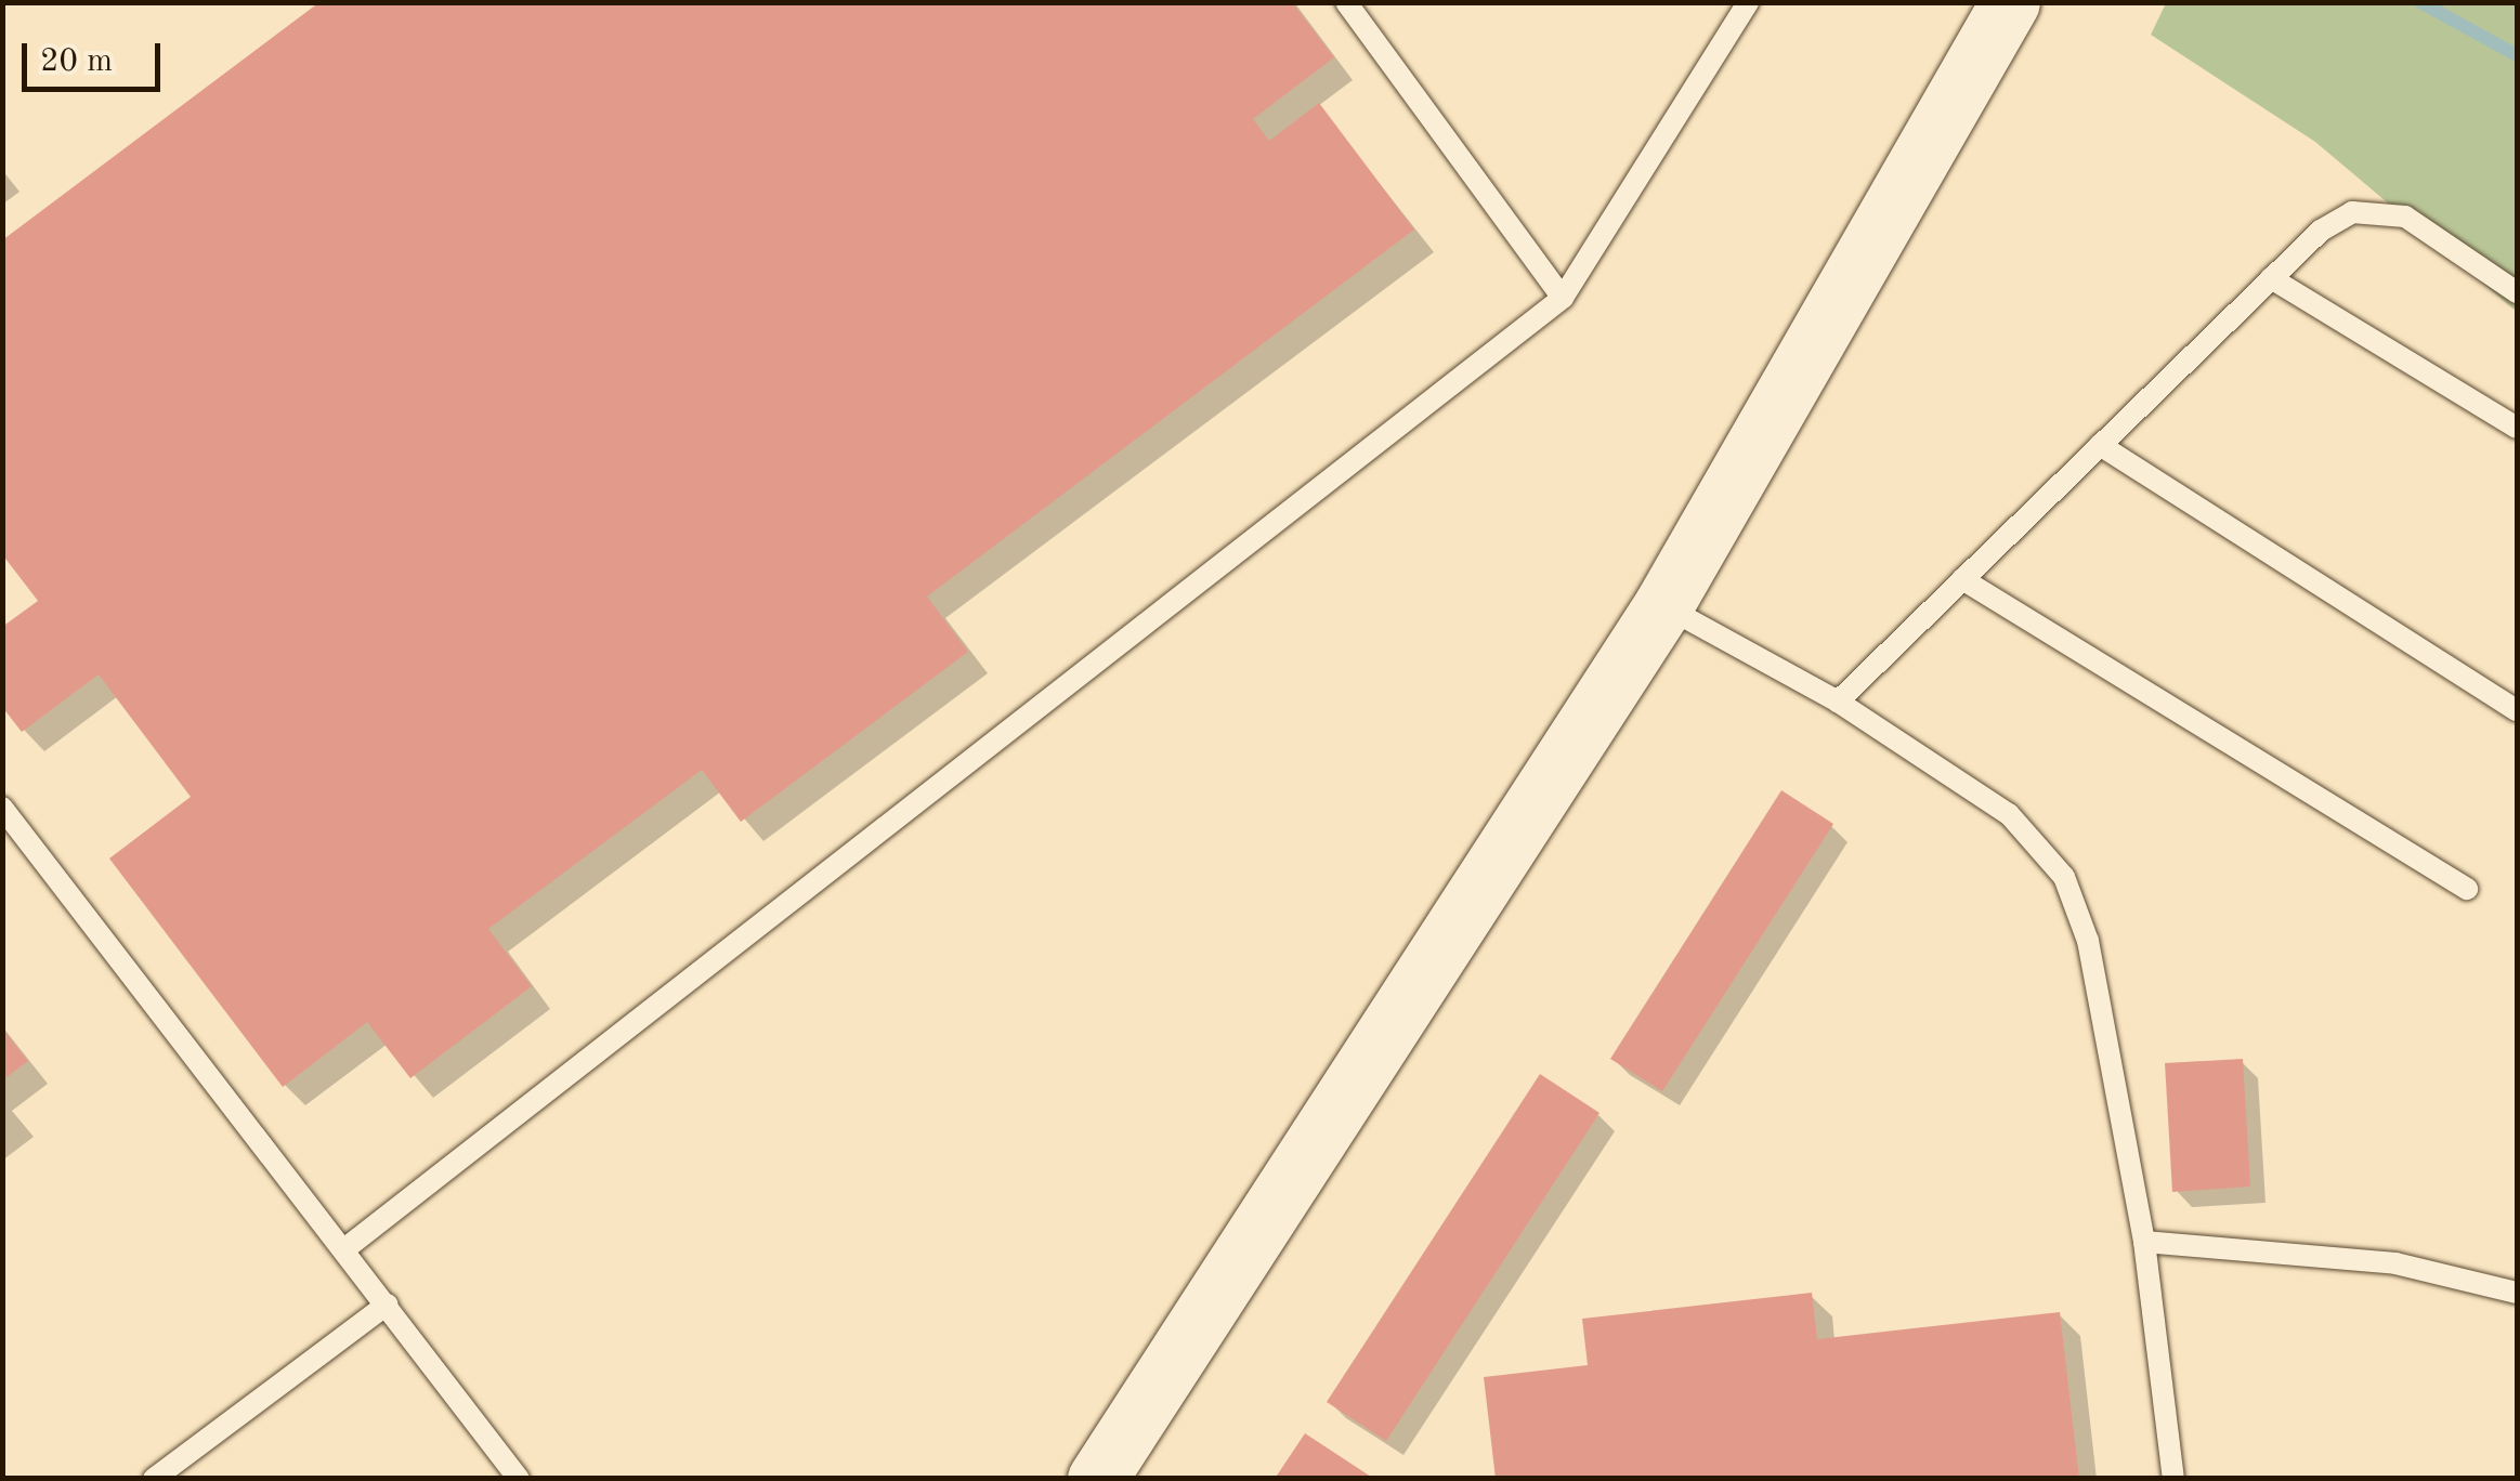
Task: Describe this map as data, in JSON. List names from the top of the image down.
{
  "scale_bar": "20 m"
}
